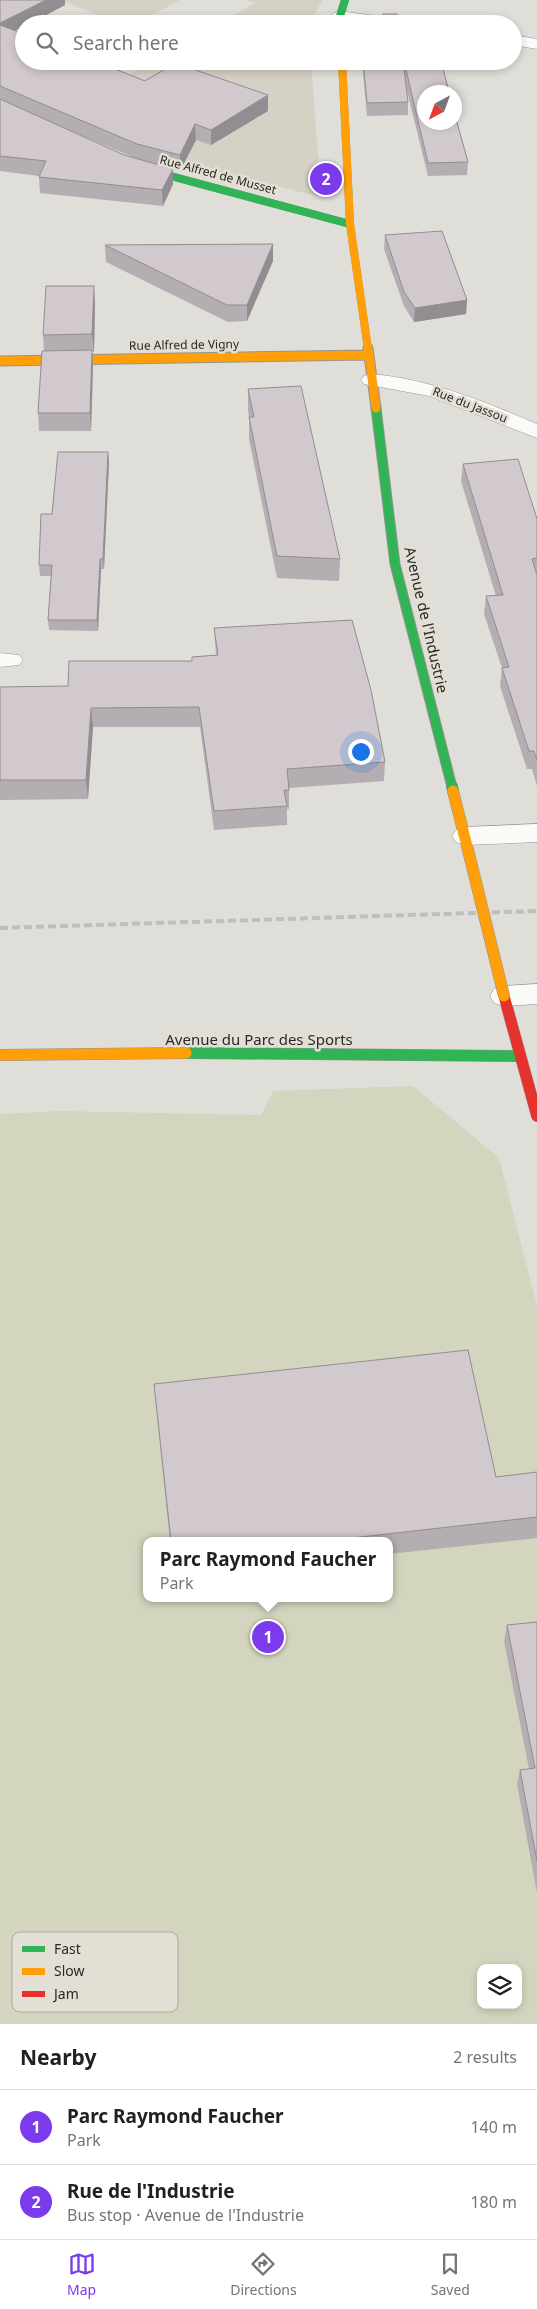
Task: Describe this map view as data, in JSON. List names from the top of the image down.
{
  "streets": {
    "main road": [
      "Rue Alfred de Musset",
      "Rue Alfred de Vigny",
      "Avenue de l'Industrie",
      "Avenue du Parc des Sports"
    ],
    "street": ["Rue du Jassou"]
  },
  "crossings": [
    ["Rue Alfred de Musset", "Avenue de l'Industrie"],
    ["Rue Alfred de Vigny", "Avenue de l'Industrie"],
    ["Rue du Jassou", "Avenue de l'Industrie"],
    ["Avenue de l'Industrie", "Avenue du Parc des Sports"]
  ],
  "legend": ["Fast", "Slow", "Jam"],
  "north": "bottom left",
  "page": {
    "search": "Search here",
    "pins": ["2", "1"],
    "popup": ["Parc Raymond Faucher", "Park"],
    "heading": ["Nearby", "2 results"],
    "list": [
      {
        "mark": "1",
        "name": "Parc Raymond Faucher",
        "note": "Park",
        "value": "140 m"
      },
      {
        "mark": "2",
        "name": "Rue de l'Industrie",
        "note": "Bus stop · Avenue de l'Industrie",
        "value": "180 m"
      }
    ],
    "nav": ["Map", "Directions", "Saved"]
  }
}
